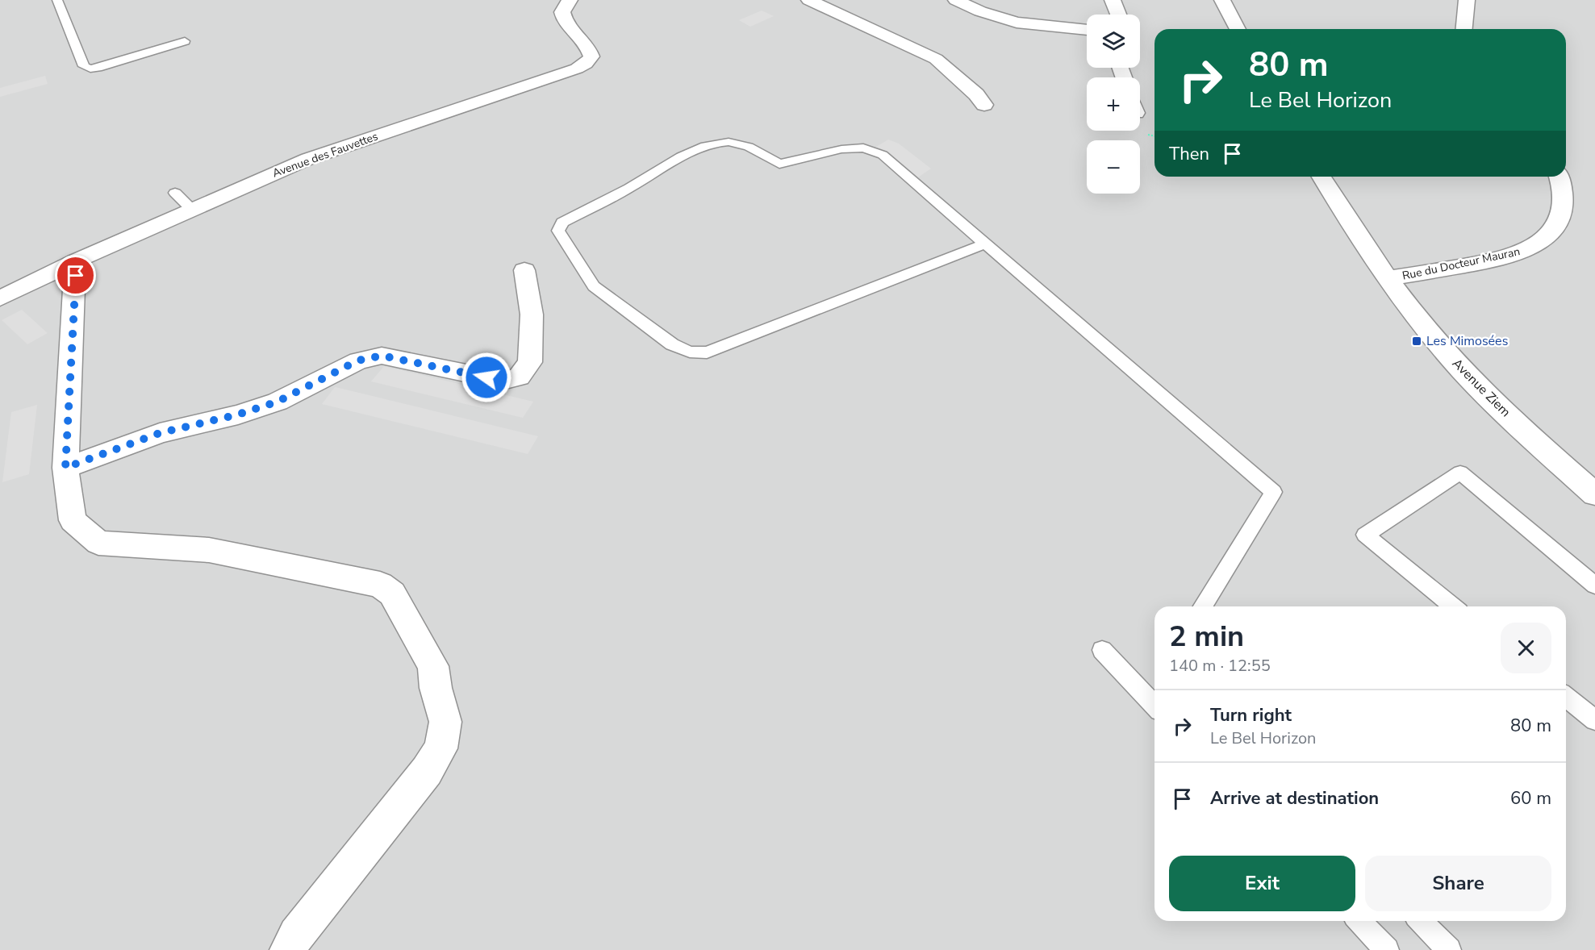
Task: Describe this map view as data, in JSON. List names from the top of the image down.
{
  "streets": {
    "street": ["Avenue des Fauvettes", "Rue du Docteur Mauran", "Avenue Ziem"]
  },
  "crossings": [
    ["Rue du Docteur Mauran", "Avenue Ziem"]
  ],
  "places": {
    "transit": ["Les Mimosées"]
  },
  "page": {
    "map_buttons": ["+", "−"],
    "turn": ["80 m", "Le Bel Horizon"],
    "then": "Then",
    "heading": ["2 min", "140 m · 12:55"],
    "list": [
      {
        "name": "Turn right",
        "note": "Le Bel Horizon",
        "value": "80 m"
      },
      {
        "name": "Arrive at destination",
        "value": "60 m"
      }
    ],
    "buttons": ["Exit", "Share"]
  }
}
